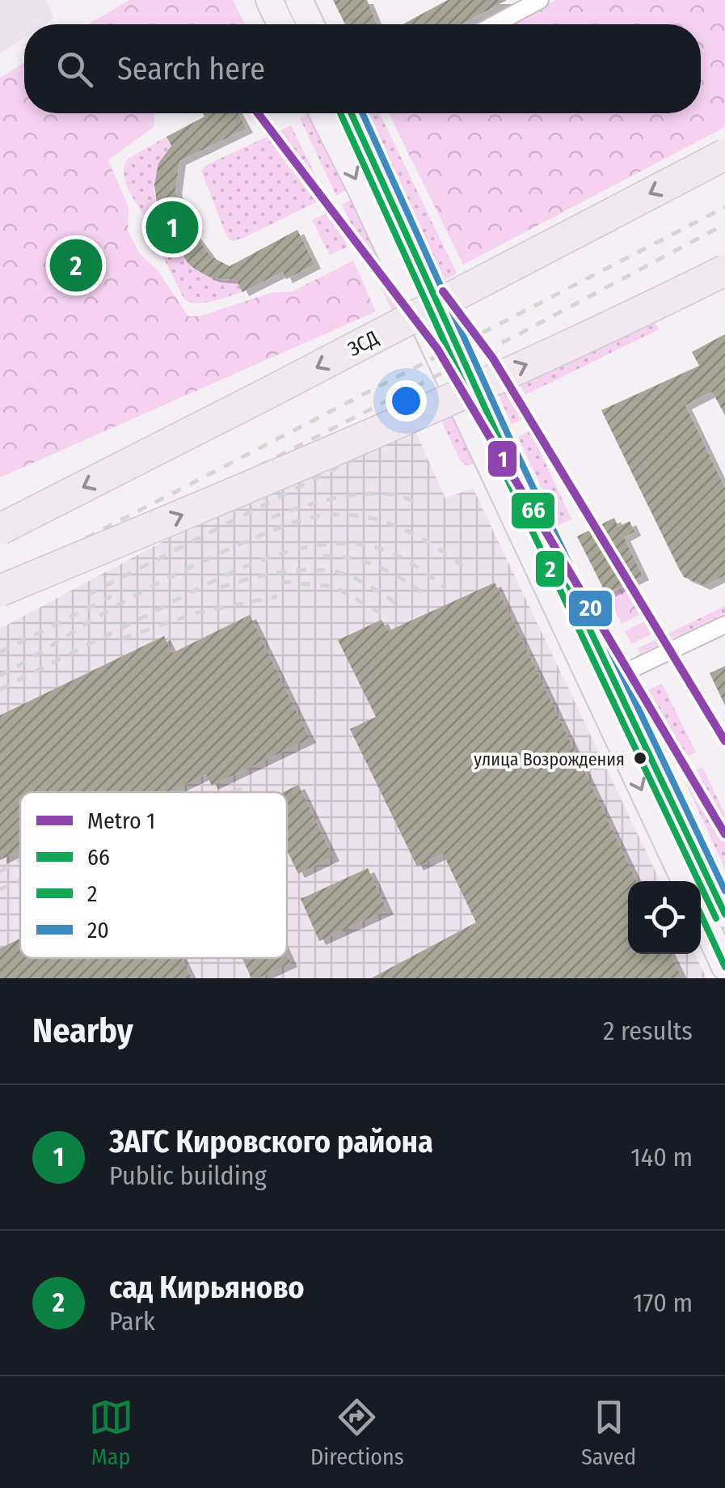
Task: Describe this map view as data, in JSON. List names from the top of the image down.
{
  "streets": {
    "highway": ["ЗСД"]
  },
  "places": ["улица Возрождения"],
  "lines": [
    "metro line 1",
    "transit line 66",
    "transit line 2",
    "transit line 20"
  ],
  "legend": [
    "Metro 1",
    "66",
    "2",
    "20"
  ],
  "page": {
    "search": "Search here",
    "pins": ["1", "2"],
    "heading": ["Nearby", "2 results"],
    "list": [
      {
        "mark": "1",
        "name": "ЗАГС Кировского района",
        "note": "Public building",
        "value": "140 m"
      },
      {
        "mark": "2",
        "name": "сад Кирьяново",
        "note": "Park",
        "value": "170 m"
      }
    ],
    "nav": ["Map", "Directions", "Saved"]
  }
}
